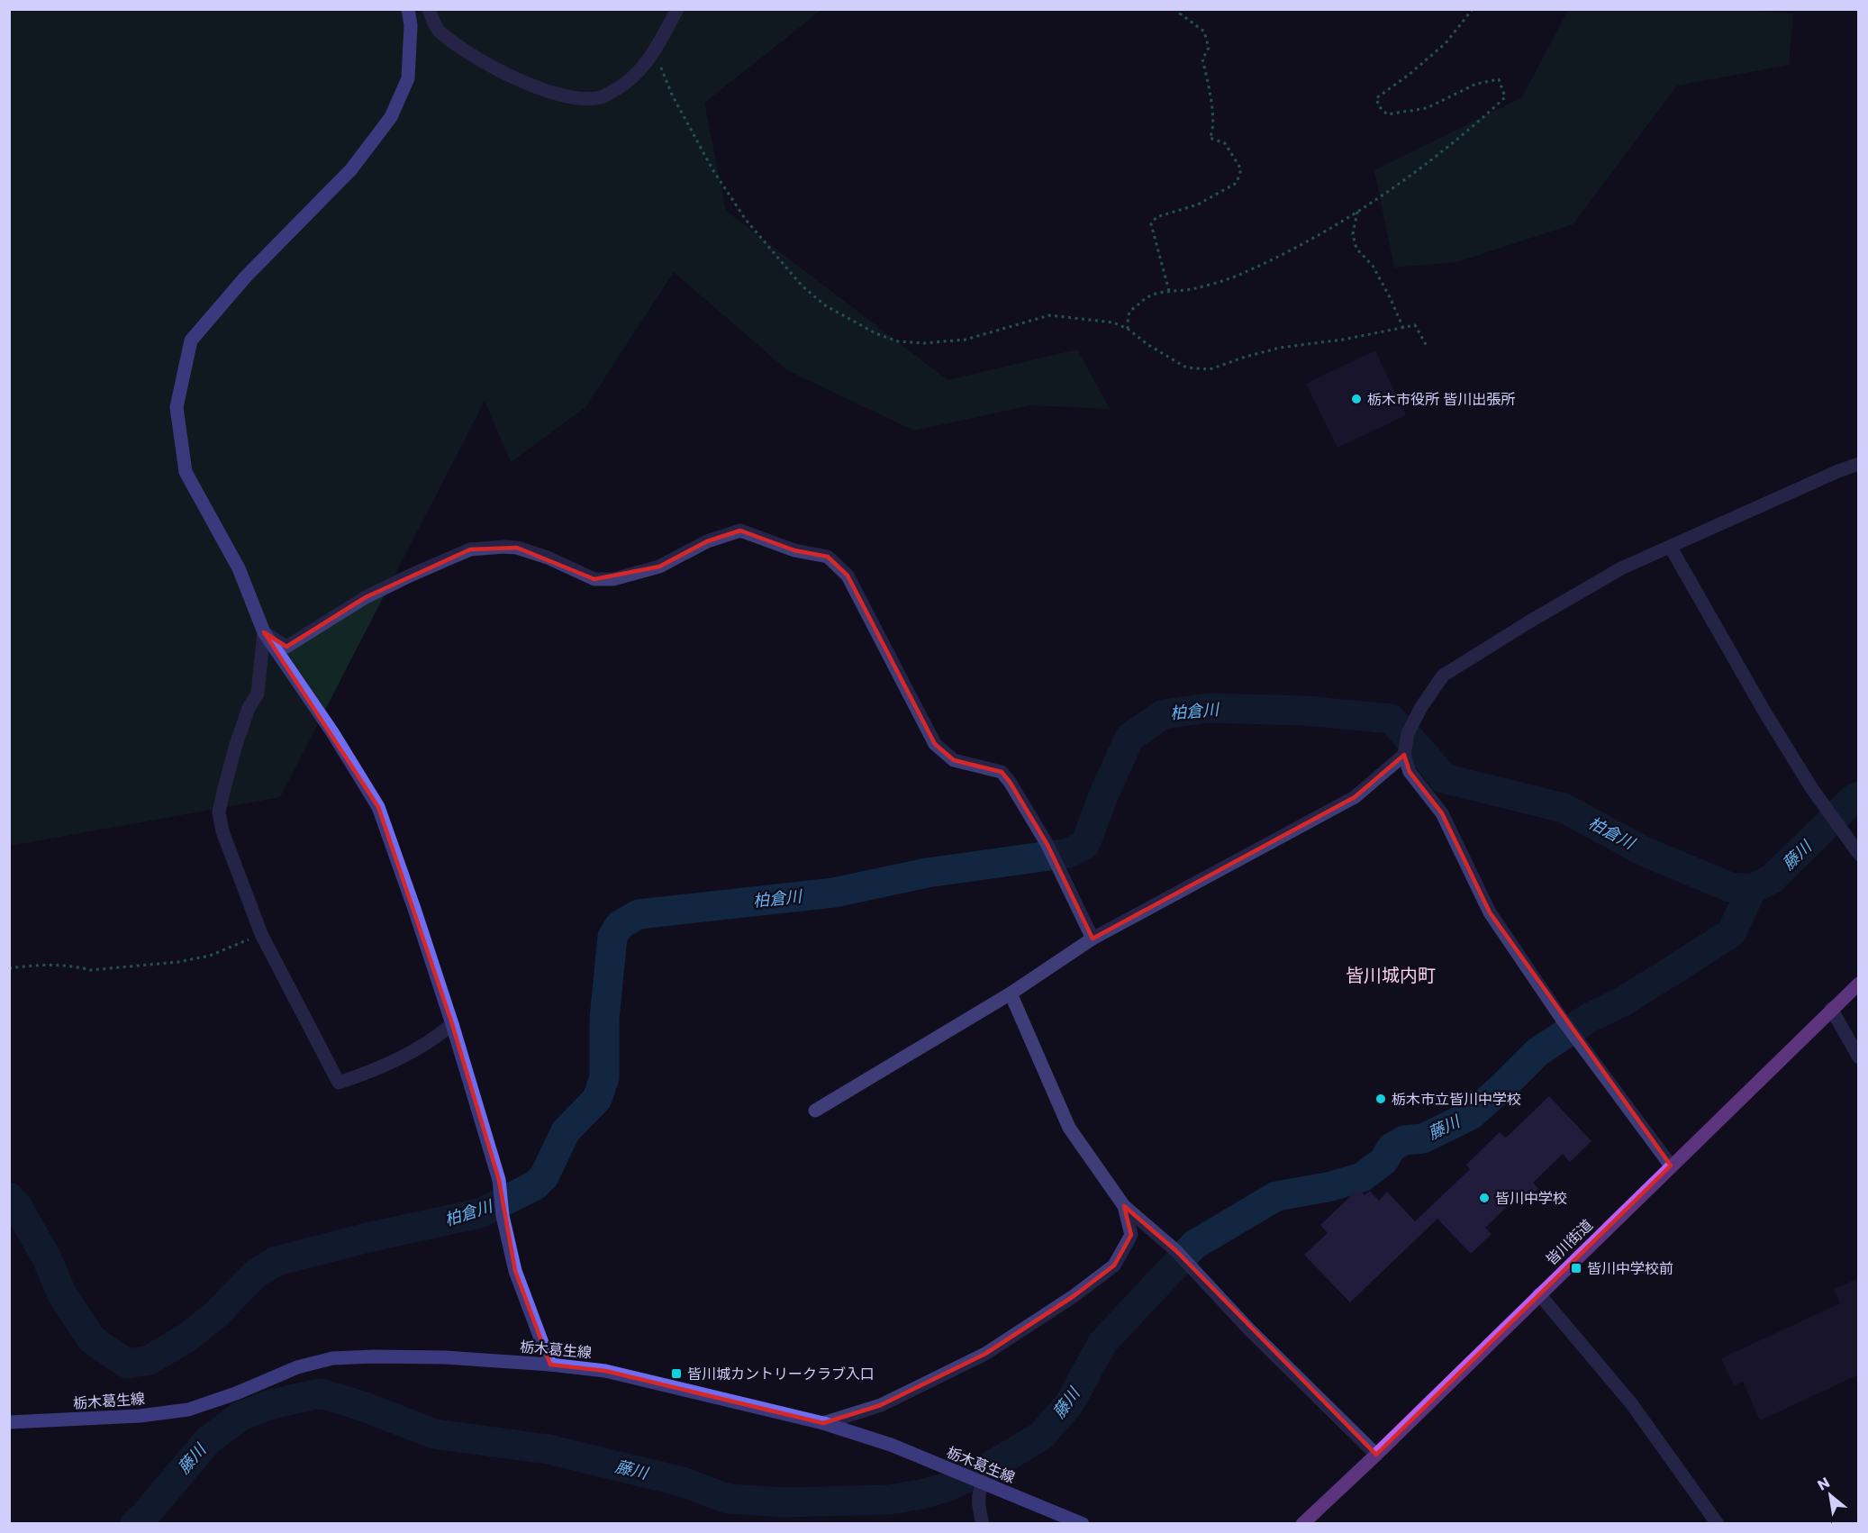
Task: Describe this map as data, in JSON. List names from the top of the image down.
{
  "streets": {
    "main road": ["皆川街道"],
    "street": ["栃木葛生線"]
  },
  "districts": ["皆川城内町"],
  "water": ["柏倉川", "藤川"],
  "places": {
    "other": ["栃木市役所 皆川出張所", "栃木市立皆川中学校", "皆川中学校"],
    "transit": ["皆川中学校前", "皆川城カントリークラブ入口"]
  },
  "north": "top left"
}
